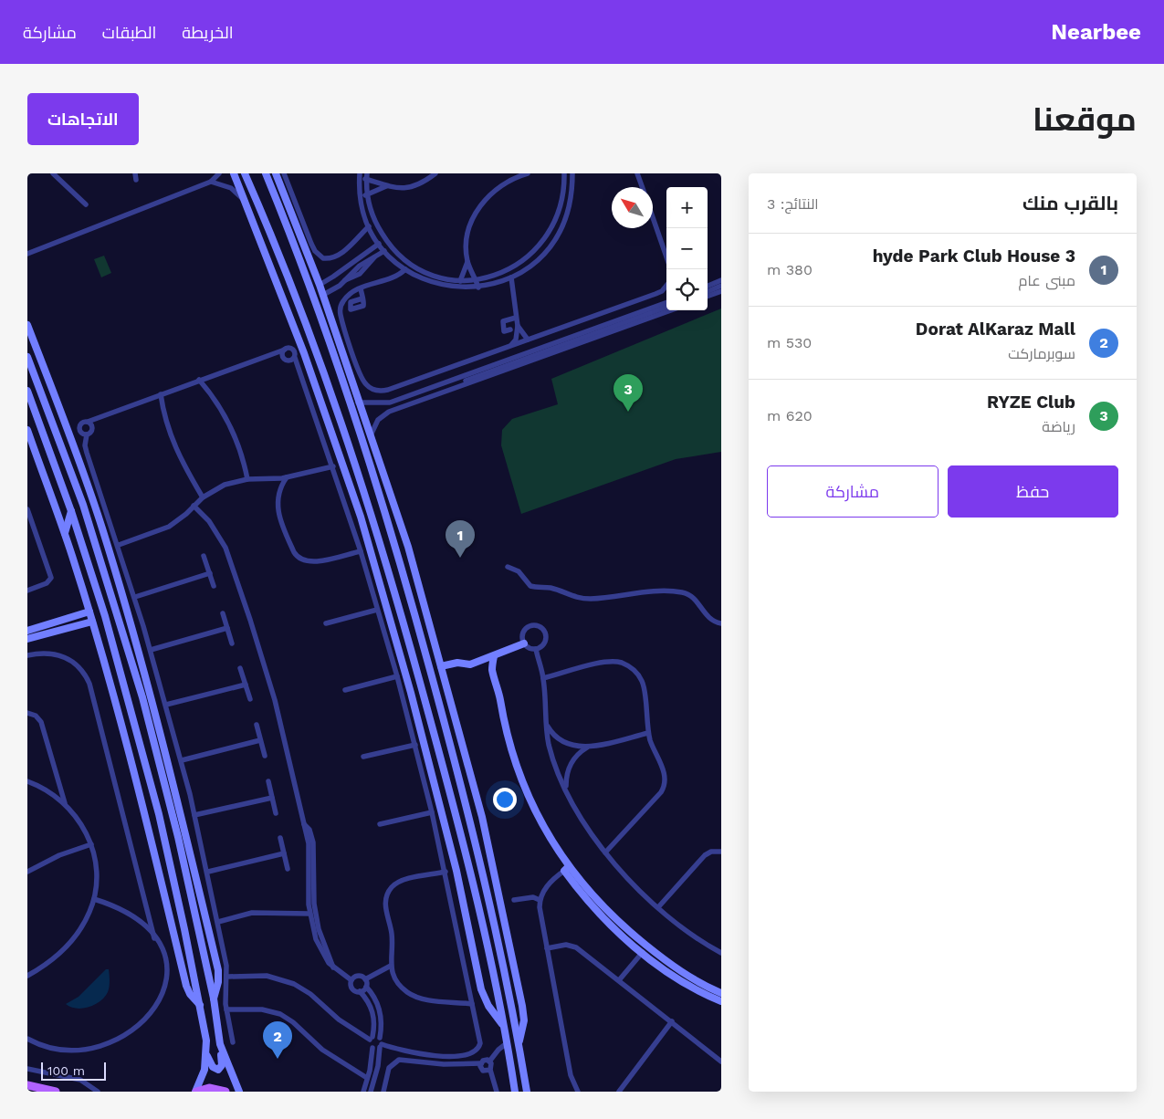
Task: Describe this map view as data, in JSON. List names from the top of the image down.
{
  "scale_bar": "100 m",
  "north": "top left",
  "page": {
    "header": "Nearbee",
    "nav": ["الخريطة", "الطبقات", "مشاركة"],
    "title": "موقعنا",
    "buttons": [
      "الاتجاهات",
      ["حفظ", "مشاركة"]
    ],
    "heading": ["بالقرب منك", "النتائج: 3"],
    "map_buttons": ["+", "−"],
    "list": [
      {
        "mark": "1",
        "name": "hyde Park Club House 3",
        "note": "مبنى عام",
        "value": "380 m"
      },
      {
        "mark": "2",
        "name": "Dorat AlKaraz Mall",
        "note": "سوبرماركت",
        "value": "530 m"
      },
      {
        "mark": "3",
        "name": "RYZE Club",
        "note": "رياضة",
        "value": "620 m"
      }
    ],
    "pins": ["3", "1", "2"],
    "scale": "100 m"
  }
}
